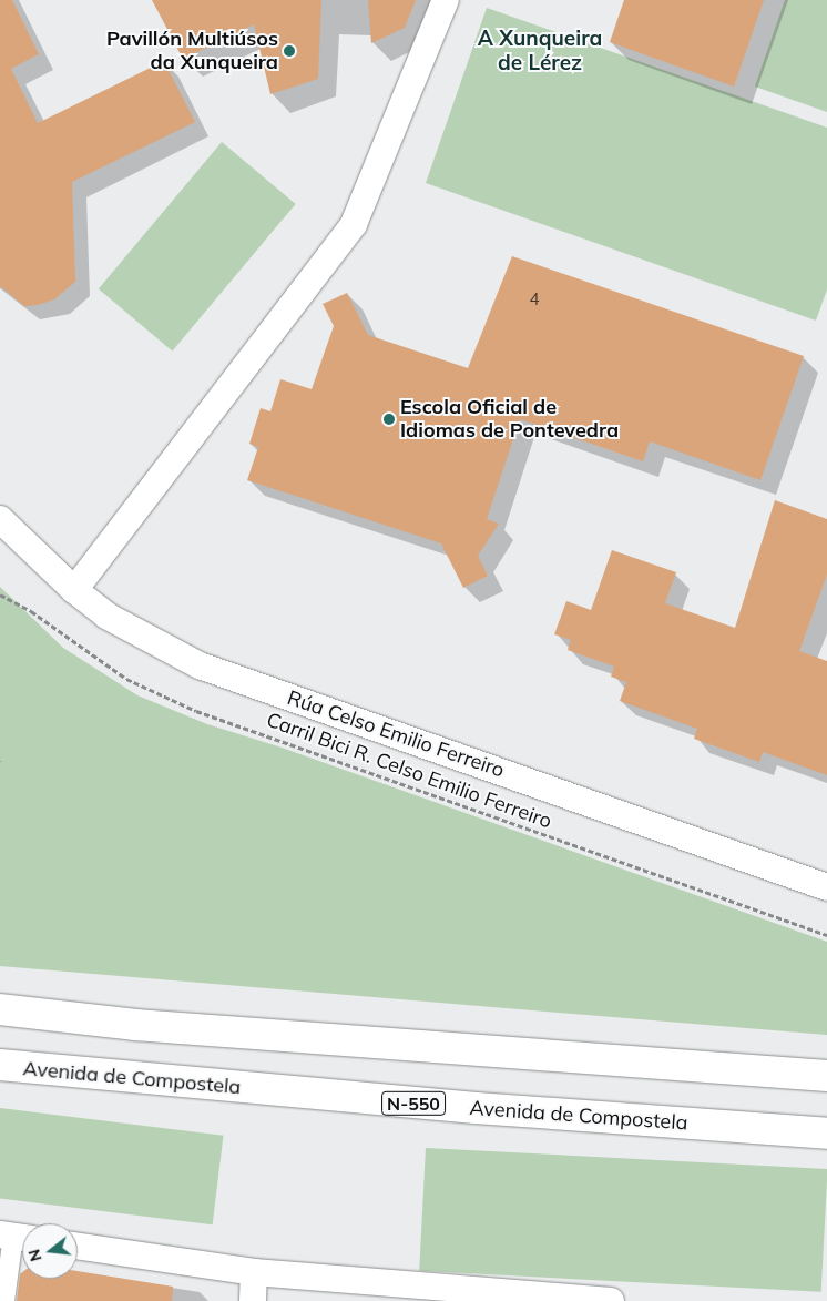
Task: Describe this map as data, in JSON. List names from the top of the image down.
{
  "streets": {
    "highway": ["Avenida de Compostela", "N-550"],
    "street": ["Rúa Celso Emilio Ferreiro"],
    "path": ["Carril Bici R. Celso Emilio Ferreiro"]
  },
  "districts": ["A Xunqueira de Lérez"],
  "places": ["Pavillón Multiúsos da Xunqueira", "Escola Oficial de Idiomas de Pontevedra"],
  "house_numbers": ["4"],
  "north": "left"
}
